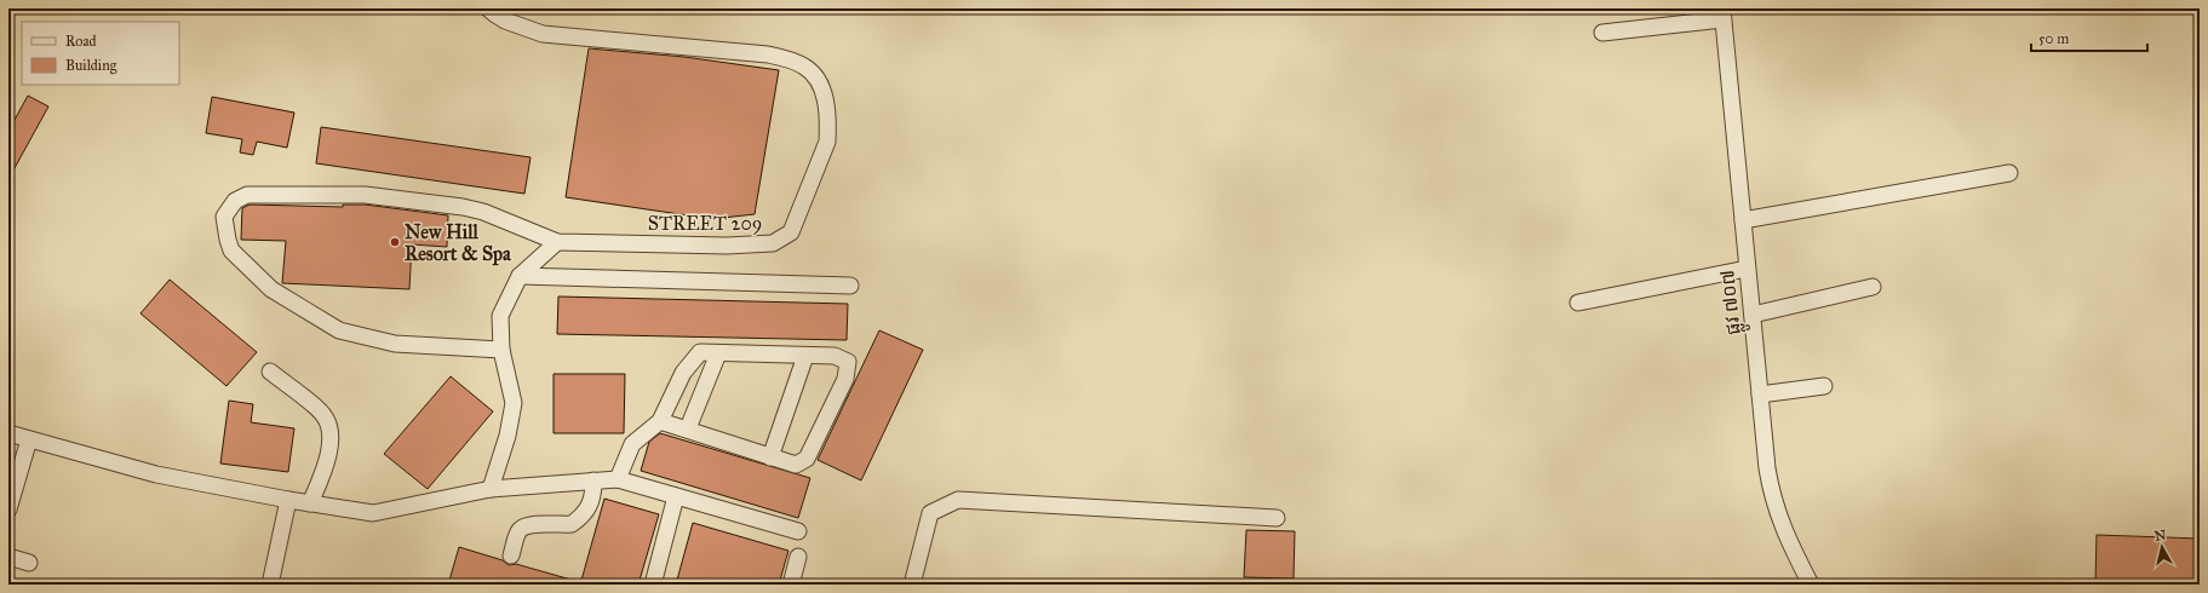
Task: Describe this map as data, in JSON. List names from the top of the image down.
{
  "streets": {
    "street": ["STREET 209", "ផ្លូវ ៧០៧"]
  },
  "places": ["New Hill Resort & Spa"],
  "legend": ["Road", "Building"],
  "scale_bar": "50 m",
  "north": "top"
}
